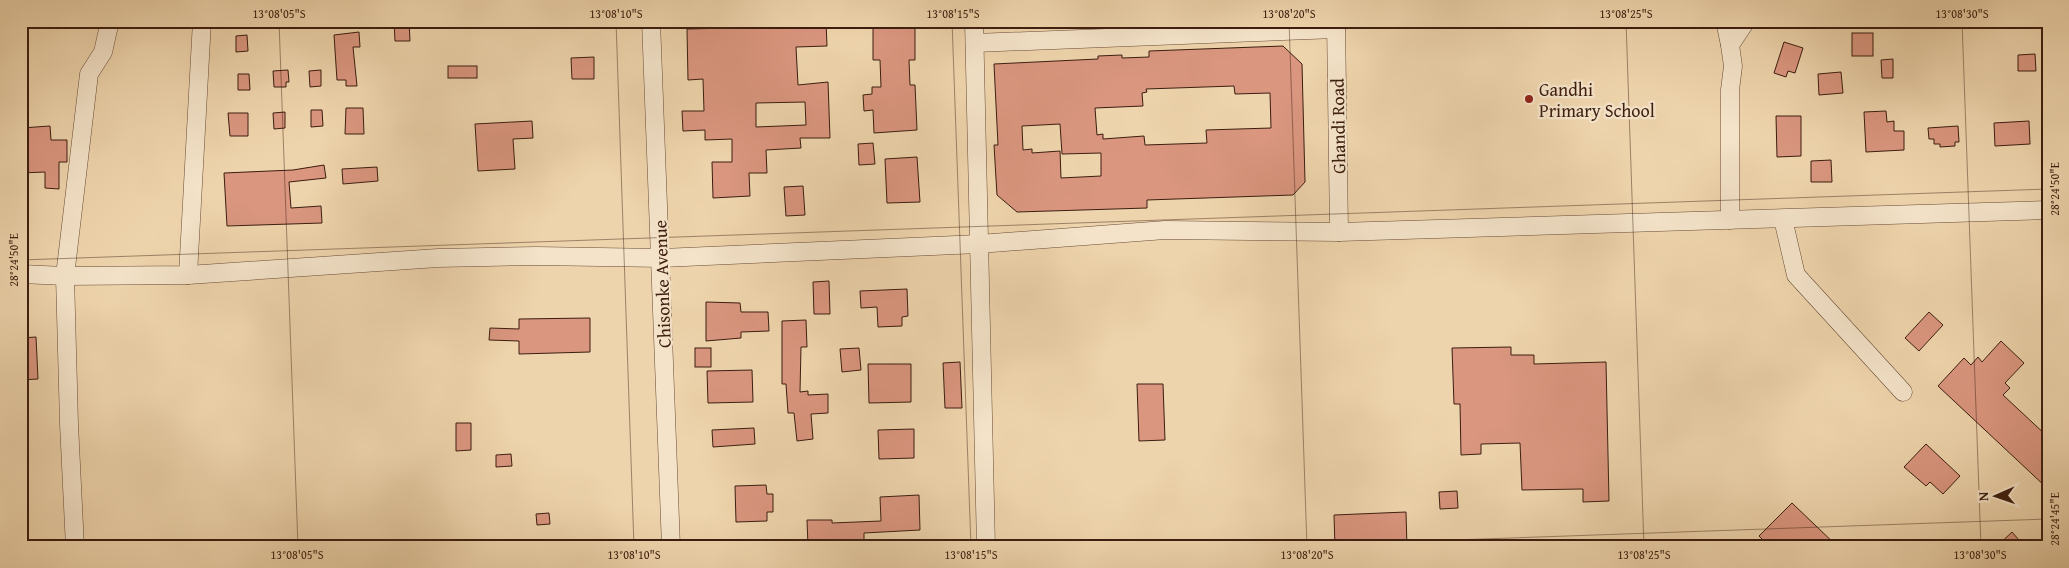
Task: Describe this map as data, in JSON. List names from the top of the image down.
{
  "streets": {
    "street": ["Ghandi Road", "Chisonke Avenue"]
  },
  "places": ["Gandhi Primary School"],
  "north": "left",
  "coordinates": [
    "13°08'05\"S",
    "13°08'10\"S",
    "13°08'15\"S",
    "13°08'20\"S",
    "13°08'25\"S",
    "13°08'30\"S",
    "28°24'50\"E",
    "28°24'45\"E"
  ]
}
